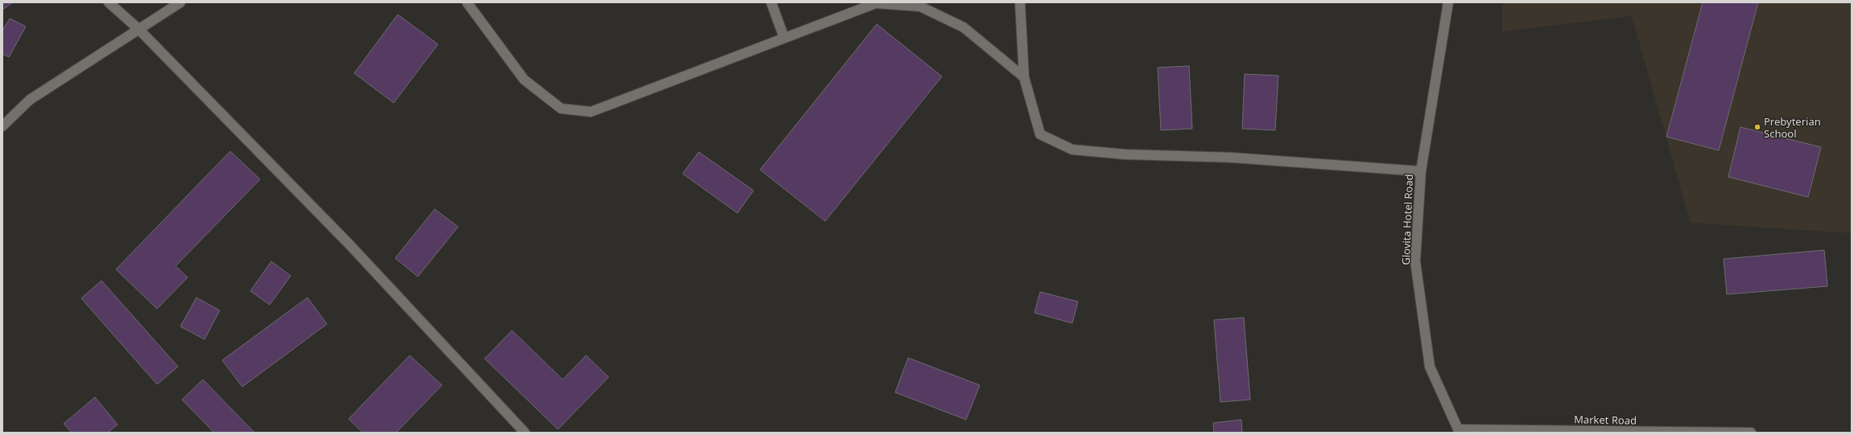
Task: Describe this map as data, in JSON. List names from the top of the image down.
{
  "streets": {
    "street": ["Glovita Hotel Road", "Market Road"]
  },
  "crossings": [
    ["Glovita Hotel Road", "Market Road"]
  ],
  "places": ["Prebyterian School"]
}
